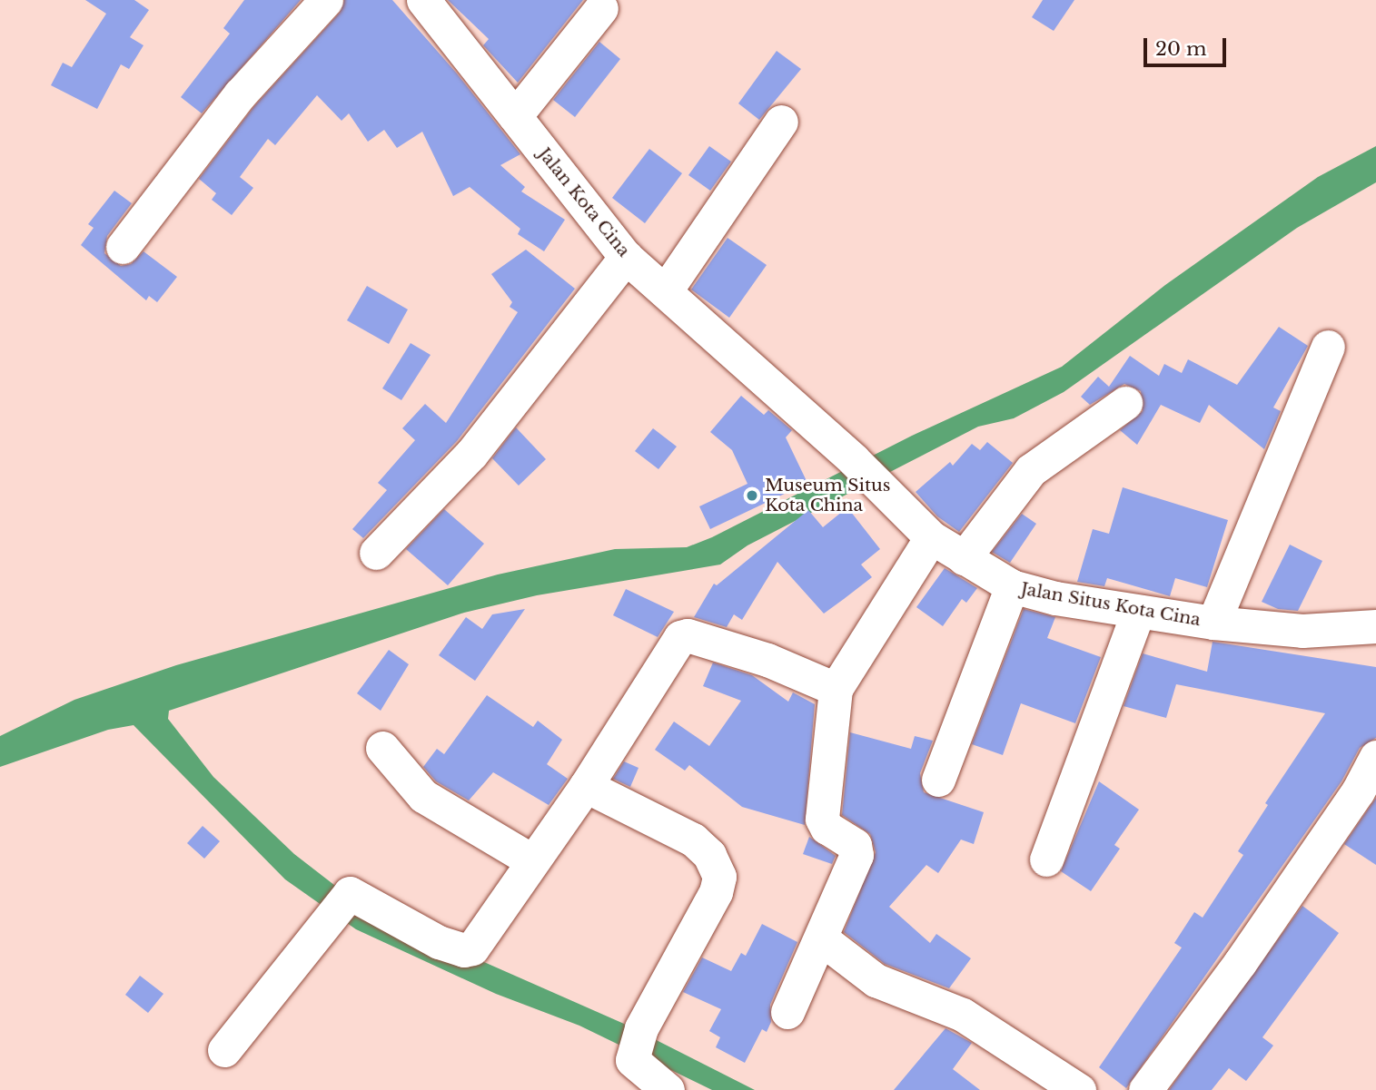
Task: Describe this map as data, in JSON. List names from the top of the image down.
{
  "streets": {
    "street": ["Jalan Kota Cina", "Jalan Situs Kota Cina"]
  },
  "crossings": [
    ["Jalan Kota Cina", "Jalan Situs Kota Cina"]
  ],
  "places": ["Museum Situs Kota China"],
  "scale_bar": "20 m"
}
